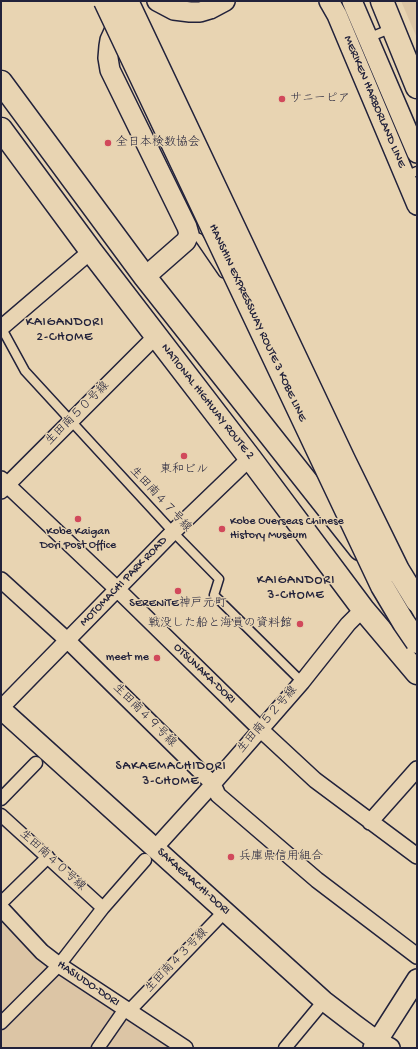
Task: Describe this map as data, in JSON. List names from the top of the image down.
{
  "streets": {
    "highway": ["HANSHIN EXPRESSWAY ROUTE 3 KOBE LINE", "NATIONAL HIGHWAY ROUTE 2"],
    "street": [
      "MERIKEN HARBORLAND LINE",
      "生田南５０号線",
      "MOTOMACHI PARK ROAD",
      "OTSUNAKA-DORI",
      "生田南４９号線",
      "生田南５２号線",
      "生田南４０号線",
      "SAKAEMACHI-DORI",
      "生田南４３号線",
      "HASIUDO-DORI"
    ],
    "lane": ["生田南４７号線"]
  },
  "crossings": [
    ["NATIONAL HIGHWAY ROUTE 2", "生田南５０号線"],
    ["NATIONAL HIGHWAY ROUTE 2", "MOTOMACHI PARK ROAD"],
    ["NATIONAL HIGHWAY ROUTE 2", "生田南５２号線"],
    ["生田南５０号線", "生田南４７号線"],
    ["生田南５０号線", "OTSUNAKA-DORI"],
    ["生田南４７号線", "MOTOMACHI PARK ROAD"],
    ["生田南４７号線", "生田南５２号線"],
    ["MOTOMACHI PARK ROAD", "OTSUNAKA-DORI"],
    ["MOTOMACHI PARK ROAD", "生田南４９号線"],
    ["MOTOMACHI PARK ROAD", "SAKAEMACHI-DORI"],
    ["OTSUNAKA-DORI", "生田南５２号線"],
    ["生田南４９号線", "生田南５２号線"],
    ["生田南５２号線", "生田南４０号線"],
    ["生田南５２号線", "SAKAEMACHI-DORI"],
    ["生田南５２号線", "HASIUDO-DORI"],
    ["SAKAEMACHI-DORI", "生田南４３号線"],
    ["生田南４３号線", "HASIUDO-DORI"]
  ],
  "districts": ["KAIGANDORI 2-CHOME", "KAIGANDORI 3-CHOME", "SAKAEMACHIDORI 3-CHOME"],
  "places": [
    "サニーピア",
    "全日本検数協会",
    "東和ビル",
    "Kobe Kaigan Dori Post Office",
    "Kobe Overseas Chinese History Museum",
    "SERENiTE神戸元町",
    "戦没した船と海員の資料館",
    "meet me",
    "兵庫県信用組合"
  ]
}
